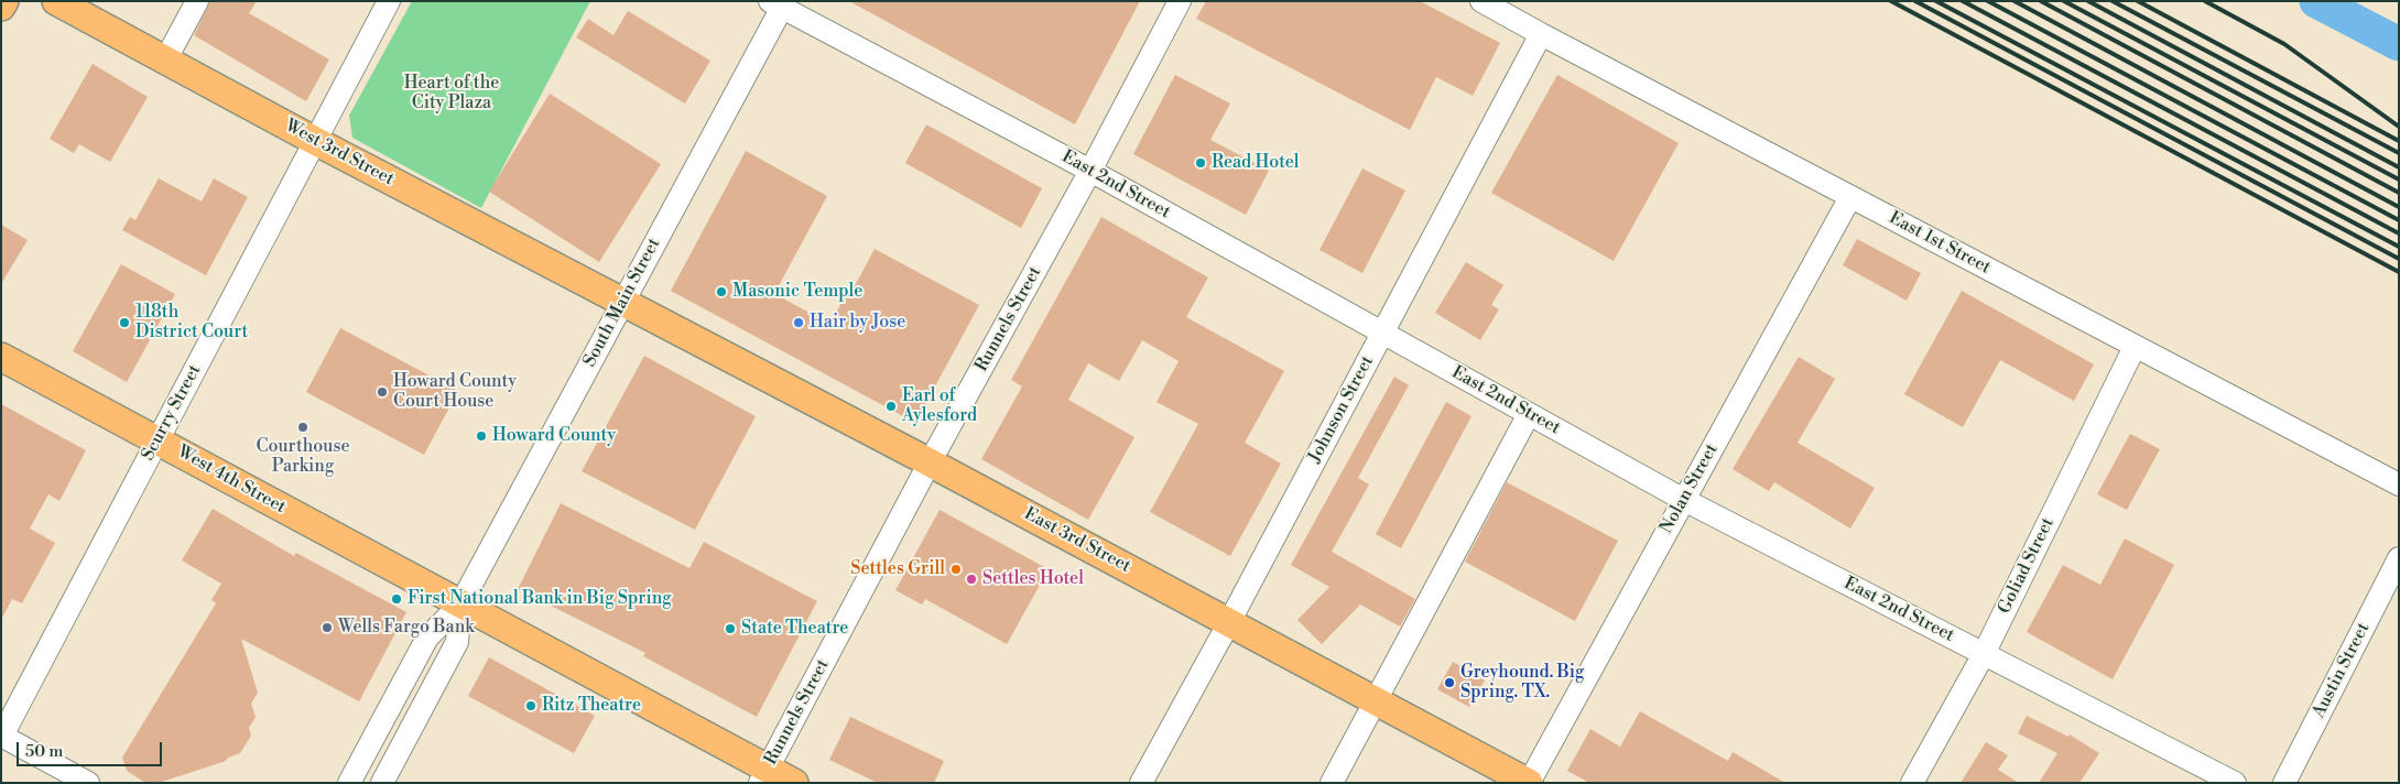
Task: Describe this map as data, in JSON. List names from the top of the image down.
{
  "streets": {
    "main road": ["West 3rd Street", "West 4th Street", "East 3rd Street"],
    "street": [
      "East 2nd Street",
      "East 1st Street",
      "South Main Street",
      "Runnels Street",
      "Johnson Street",
      "Scurry Street",
      "Nolan Street",
      "Goliad Street",
      "Austin Street"
    ]
  },
  "crossings": [
    ["West 3rd Street", "South Main Street"],
    ["West 3rd Street", "Scurry Street"],
    ["West 3rd Street", "East 3rd Street"],
    ["East 2nd Street", "South Main Street"],
    ["East 2nd Street", "Runnels Street"],
    ["East 2nd Street", "Johnson Street"],
    ["East 2nd Street", "Nolan Street"],
    ["East 2nd Street", "Goliad Street"],
    ["East 1st Street", "Johnson Street"],
    ["East 1st Street", "Nolan Street"],
    ["East 1st Street", "Goliad Street"],
    ["South Main Street", "West 4th Street"],
    ["South Main Street", "East 3rd Street"],
    ["Runnels Street", "West 4th Street"],
    ["Runnels Street", "East 3rd Street"],
    ["Johnson Street", "East 3rd Street"],
    ["Scurry Street", "West 4th Street"],
    ["Nolan Street", "East 3rd Street"]
  ],
  "parks": ["Heart of the City Plaza"],
  "places": [
    "Read Hotel",
    "Masonic Temple",
    "118th District Court",
    "Hair by Jose",
    "Howard County Court House",
    "Earl of Aylesford",
    "Courthouse Parking",
    "Howard County",
    "Settles Grill",
    "Settles Hotel",
    "First National Bank in Big Spring",
    "Wells Fargo Bank",
    "State Theatre",
    "Greyhound. Big Spring. TX.",
    "Ritz Theatre"
  ],
  "scale_bar": "50 m"
}
